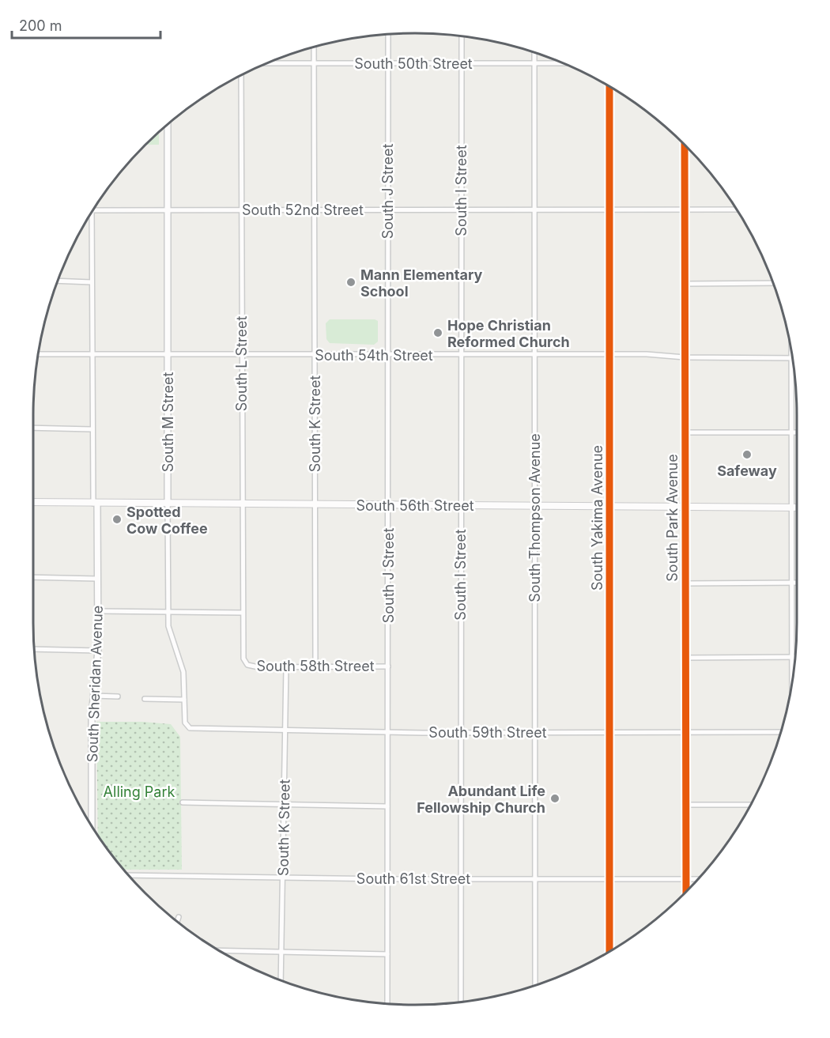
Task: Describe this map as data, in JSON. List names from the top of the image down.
{
  "streets": {
    "main road": ["South 56th Street", "South Yakima Avenue"],
    "street": [
      "South 50th Street",
      "South I Street",
      "South J Street",
      "South 52nd Street",
      "South 54th Street",
      "South L Street",
      "South M Street",
      "South K Street",
      "South Thompson Avenue",
      "South Park Avenue",
      "South 58th Street",
      "South Sheridan Avenue",
      "South 59th Street",
      "South 61st Street"
    ]
  },
  "crossings": [
    ["South 50th Street", "South I Street"],
    ["South 50th Street", "South J Street"],
    ["South 50th Street", "South K Street"],
    ["South 50th Street", "South Thompson Avenue"],
    ["South I Street", "South 52nd Street"],
    ["South I Street", "South 54th Street"],
    ["South I Street", "South 56th Street"],
    ["South I Street", "South 59th Street"],
    ["South I Street", "South 61st Street"],
    ["South J Street", "South 52nd Street"],
    ["South J Street", "South 54th Street"],
    ["South J Street", "South 56th Street"],
    ["South J Street", "South 58th Street"],
    ["South J Street", "South 59th Street"],
    ["South J Street", "South 61st Street"],
    ["South 52nd Street", "South L Street"],
    ["South 52nd Street", "South M Street"],
    ["South 52nd Street", "South K Street"],
    ["South 52nd Street", "South Thompson Avenue"],
    ["South 52nd Street", "South Yakima Avenue"],
    ["South 52nd Street", "South Park Avenue"],
    ["South 54th Street", "South L Street"],
    ["South 54th Street", "South M Street"],
    ["South 54th Street", "South K Street"],
    ["South 54th Street", "South Thompson Avenue"],
    ["South 54th Street", "South Yakima Avenue"],
    ["South 54th Street", "South Park Avenue"],
    ["South 54th Street", "South Sheridan Avenue"],
    ["South L Street", "South 56th Street"],
    ["South L Street", "South 58th Street"],
    ["South M Street", "South 56th Street"],
    ["South M Street", "South 59th Street"],
    ["South K Street", "South 56th Street"],
    ["South K Street", "South 58th Street"],
    ["South K Street", "South 59th Street"],
    ["South K Street", "South 61st Street"],
    ["South 56th Street", "South Thompson Avenue"],
    ["South 56th Street", "South Yakima Avenue"],
    ["South 56th Street", "South Park Avenue"],
    ["South 56th Street", "South Sheridan Avenue"],
    ["South Thompson Avenue", "South 59th Street"],
    ["South Thompson Avenue", "South 61st Street"],
    ["South Yakima Avenue", "South 59th Street"],
    ["South Yakima Avenue", "South 61st Street"],
    ["South Park Avenue", "South 59th Street"],
    ["South Park Avenue", "South 61st Street"]
  ],
  "parks": ["Alling Park"],
  "places": [
    "Mann Elementary School",
    "Hope Christian Reformed Church",
    "Safeway",
    "Spotted Cow Coffee",
    "Abundant Life Fellowship Church"
  ],
  "scale_bar": "200 m"
}
